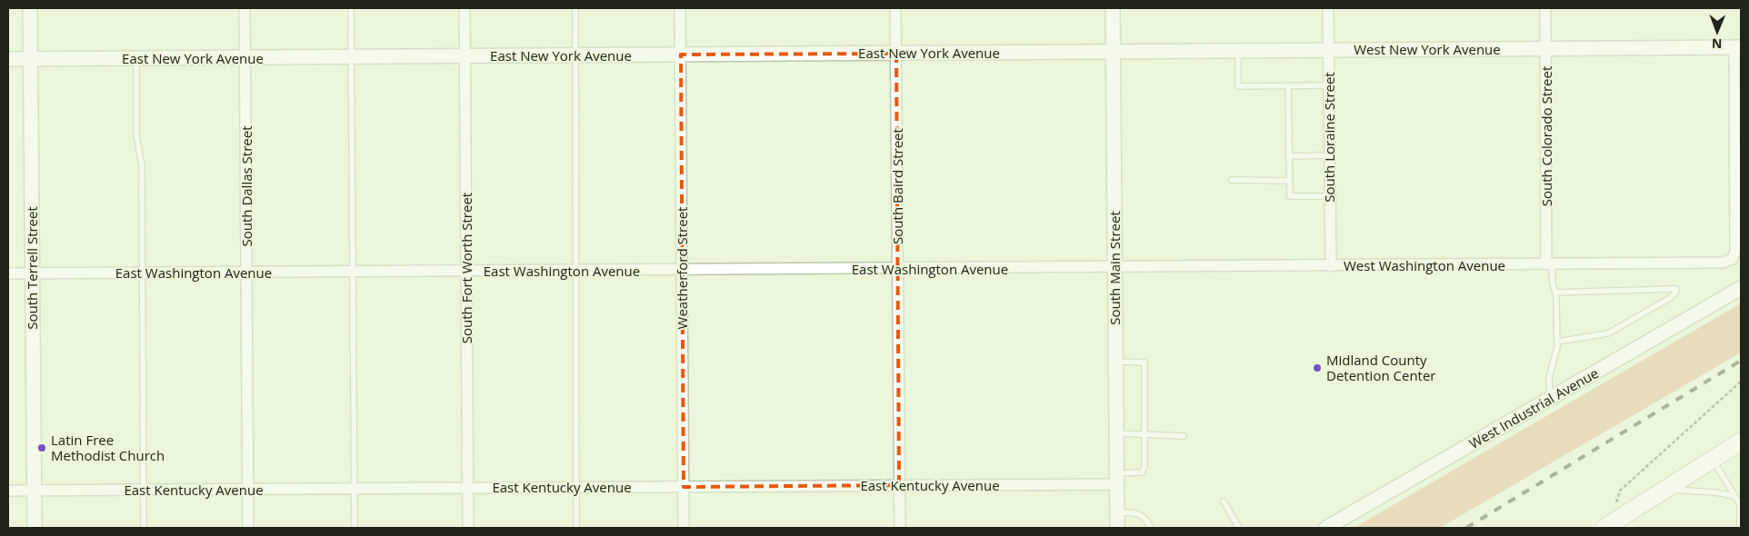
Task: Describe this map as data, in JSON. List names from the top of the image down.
{
  "streets": {
    "street": [
      "West New York Avenue",
      "East New York Avenue",
      "South Colorado Street",
      "South Loraine Street",
      "South Dallas Street",
      "South Baird Street",
      "West Washington Avenue",
      "South Terrell Street",
      "South Fort Worth Street",
      "Weatherford Street",
      "South Main Street",
      "East Washington Avenue",
      "West Industrial Avenue",
      "East Kentucky Avenue"
    ]
  },
  "crossings": [
    ["West New York Avenue", "East New York Avenue"],
    ["West New York Avenue", "South Colorado Street"],
    ["West New York Avenue", "South Loraine Street"],
    ["West New York Avenue", "West Washington Avenue"],
    ["West New York Avenue", "South Main Street"],
    ["East New York Avenue", "South Dallas Street"],
    ["East New York Avenue", "South Baird Street"],
    ["East New York Avenue", "South Terrell Street"],
    ["East New York Avenue", "South Fort Worth Street"],
    ["East New York Avenue", "Weatherford Street"],
    ["East New York Avenue", "South Main Street"],
    ["South Colorado Street", "West Washington Avenue"],
    ["South Loraine Street", "West Washington Avenue"],
    ["South Dallas Street", "East Washington Avenue"],
    ["South Dallas Street", "East Kentucky Avenue"],
    ["South Baird Street", "East Washington Avenue"],
    ["South Baird Street", "East Kentucky Avenue"],
    ["West Washington Avenue", "South Main Street"],
    ["West Washington Avenue", "East Washington Avenue"],
    ["South Terrell Street", "East Washington Avenue"],
    ["South Terrell Street", "East Kentucky Avenue"],
    ["South Fort Worth Street", "East Washington Avenue"],
    ["South Fort Worth Street", "East Kentucky Avenue"],
    ["Weatherford Street", "East Washington Avenue"],
    ["Weatherford Street", "East Kentucky Avenue"],
    ["South Main Street", "East Washington Avenue"],
    ["South Main Street", "East Kentucky Avenue"]
  ],
  "places": ["Midland County Detention Center", "Latin Free Methodist Church"],
  "north": "bottom"
}
